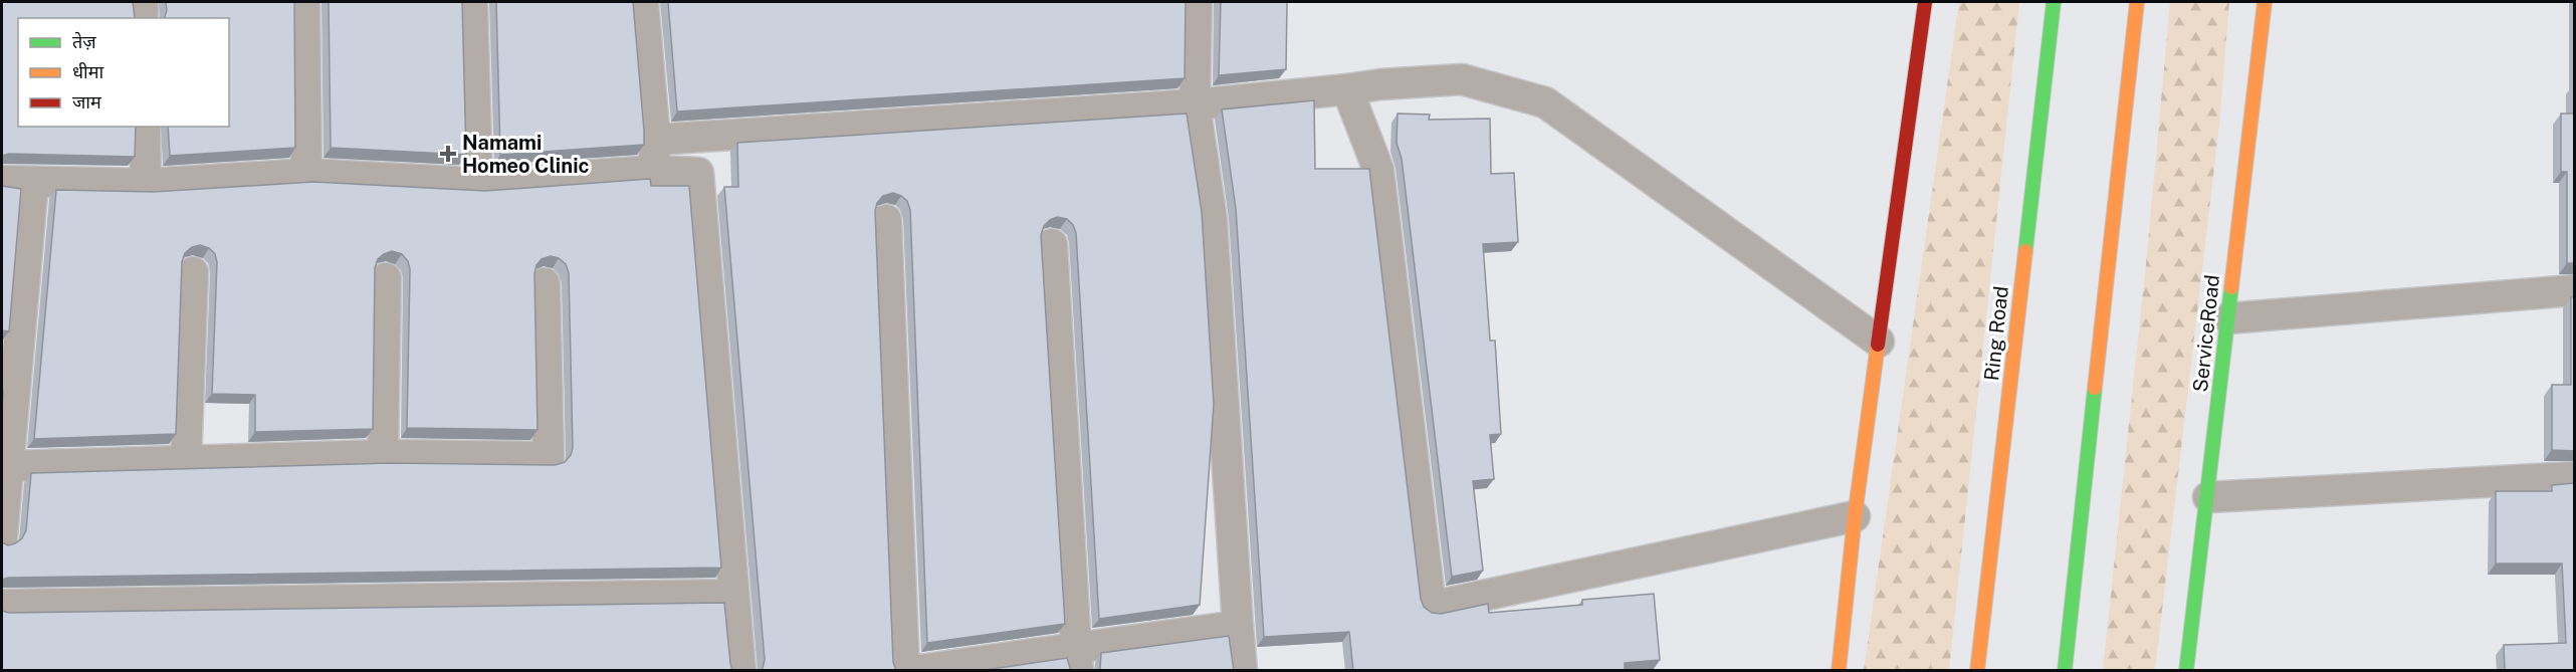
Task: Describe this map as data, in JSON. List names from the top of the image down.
{
  "streets": {
    "street": ["Ring Road", "ServiceRoad"]
  },
  "places": {
    "health": ["Namami Homeo Clinic"]
  },
  "legend": ["तेज़", "धीमा", "जाम"]
}
